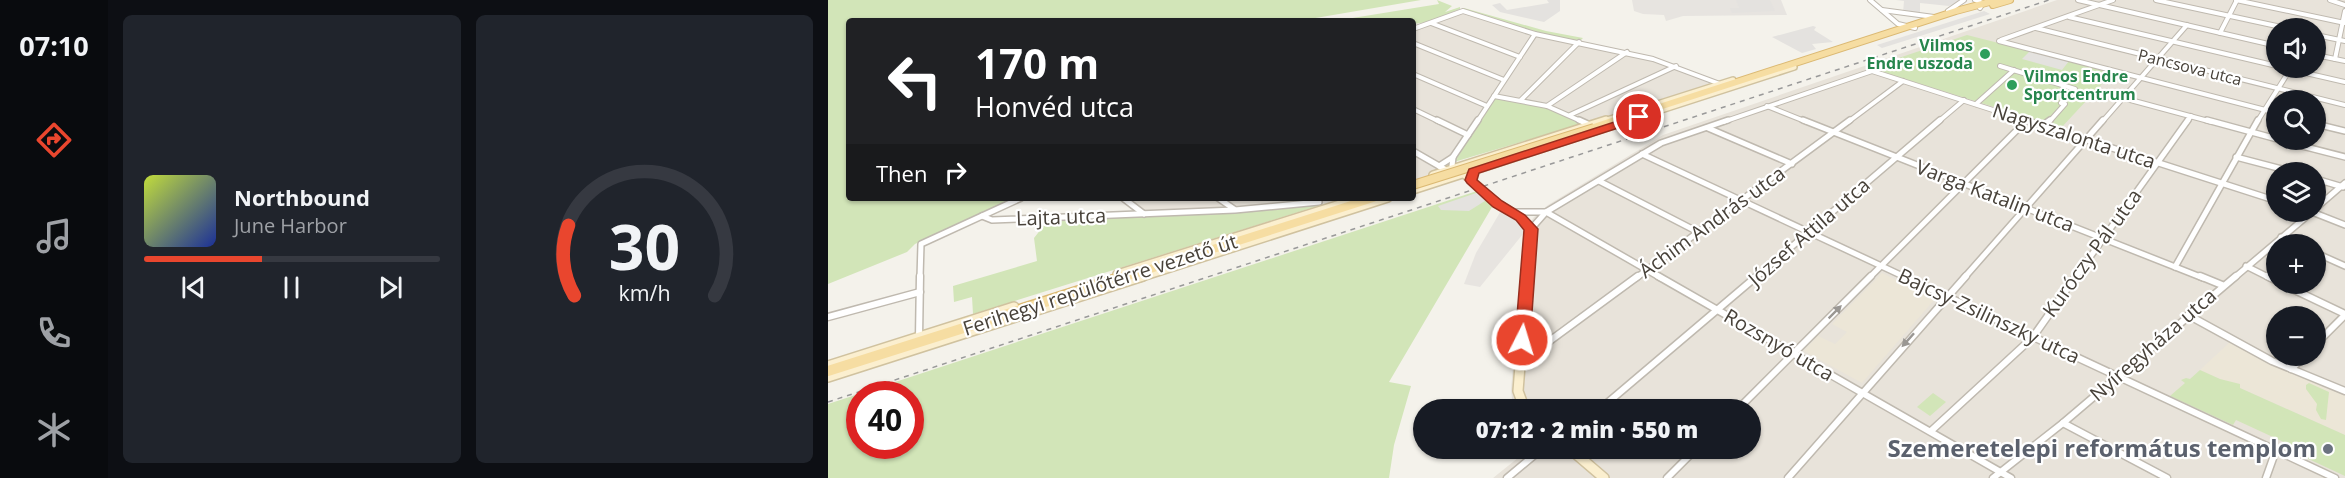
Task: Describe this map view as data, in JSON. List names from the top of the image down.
{
  "streets": {
    "main road": ["Ferihegyi repülőtérre vezető út"],
    "street": [
      "Pancsova utca",
      "Nagyszalonta utca",
      "Varga Katalin utca",
      "Lajta utca",
      "Áchim András utca",
      "József Attila utca",
      "Kuróczy Pál utca",
      "Bajcsy-Zsilinszky utca",
      "Rozsnyó utca",
      "Nyíregyháza utca"
    ]
  },
  "crossings": [
    ["Nagyszalonta utca", "Áchim András utca"],
    ["Nagyszalonta utca", "József Attila utca"],
    ["Nagyszalonta utca", "Kuróczy Pál utca"],
    ["Varga Katalin utca", "Áchim András utca"],
    ["Varga Katalin utca", "József Attila utca"],
    ["Varga Katalin utca", "Kuróczy Pál utca"],
    ["Varga Katalin utca", "Nyíregyháza utca"],
    ["Áchim András utca", "Bajcsy-Zsilinszky utca"],
    ["Áchim András utca", "Rozsnyó utca"],
    ["József Attila utca", "Bajcsy-Zsilinszky utca"],
    ["József Attila utca", "Rozsnyó utca"],
    ["Kuróczy Pál utca", "Bajcsy-Zsilinszky utca"],
    ["Kuróczy Pál utca", "Rozsnyó utca"],
    ["Bajcsy-Zsilinszky utca", "Nyíregyháza utca"],
    ["Rozsnyó utca", "Nyíregyháza utca"]
  ],
  "places": ["Vilmos Endre uszoda", "Vilmos Endre Sportcentrum", "Szemeretelepi református templom"],
  "page": {
    "tabs": "07:10",
    "map_buttons": ["+", "−"],
    "turn": ["170 m", "Honvéd utca"],
    "then": "Then",
    "song": ["Northbound", "June Harbor"],
    "limit": "40",
    "trip": "07:12 · 2 min · 550 m",
    "gauge": ["30", "km/h"]
  }
}
